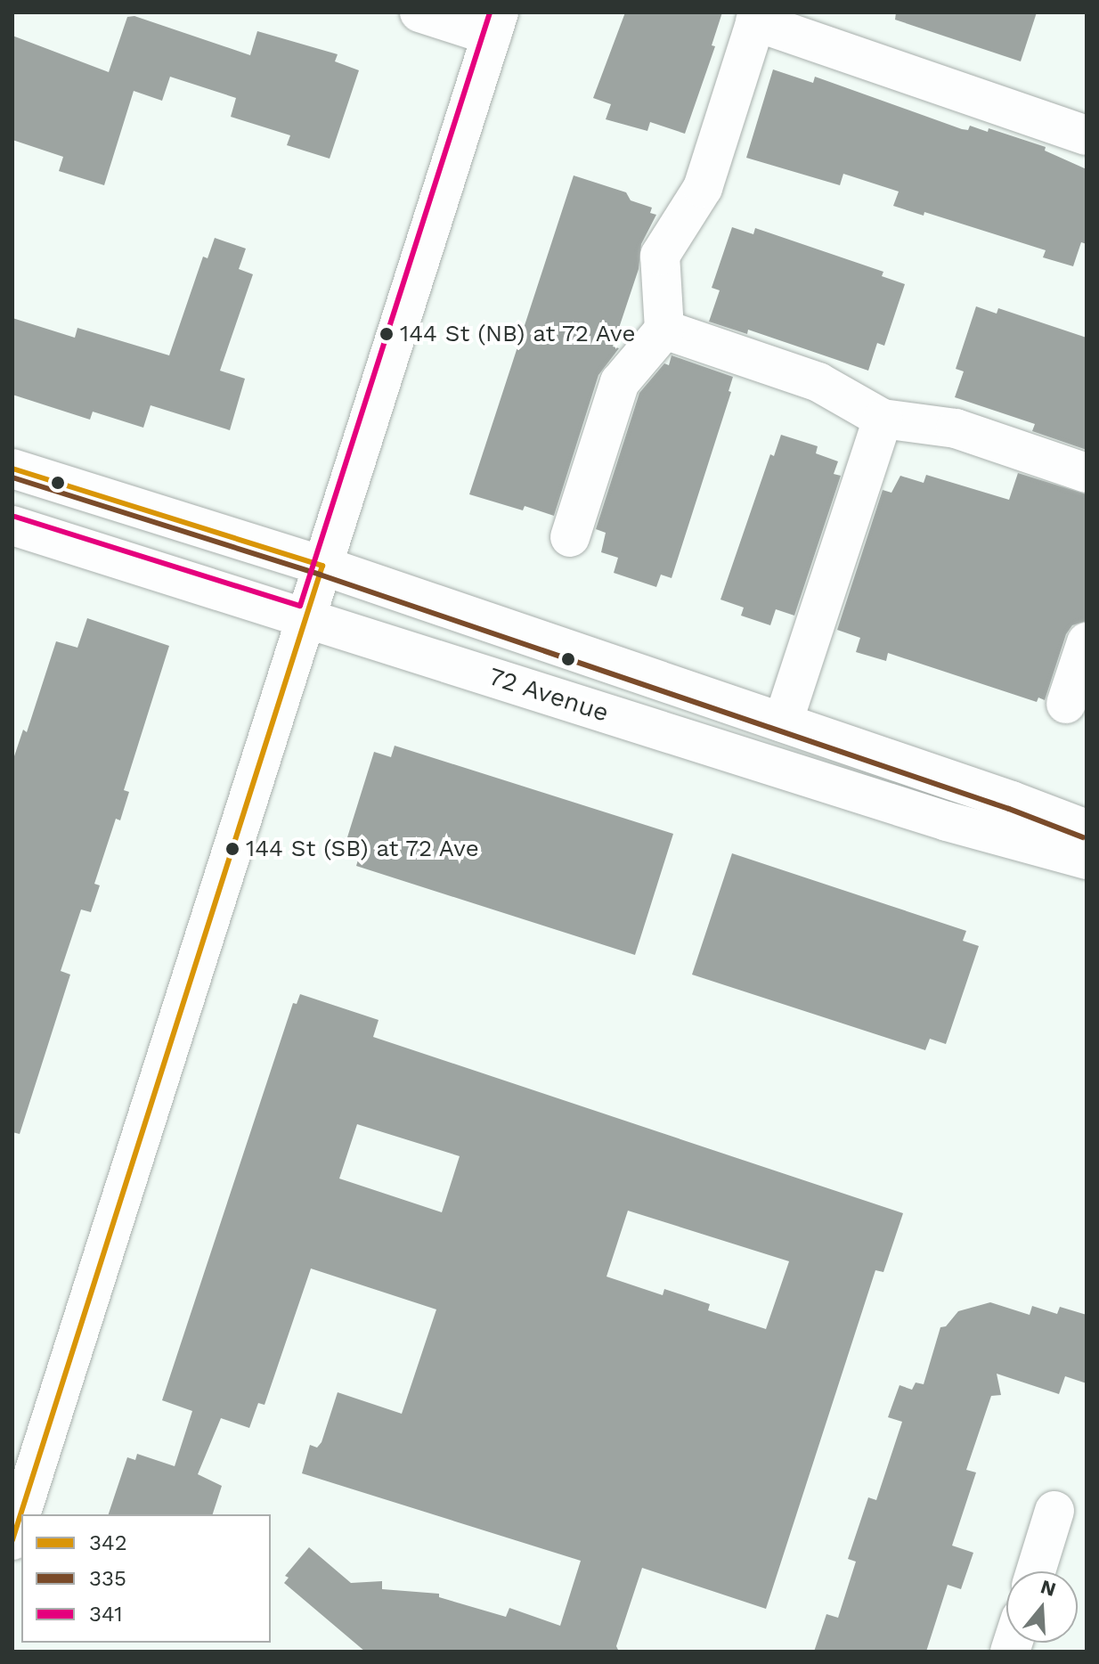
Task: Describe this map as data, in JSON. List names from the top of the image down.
{
  "streets": {
    "main road": ["72 Avenue"]
  },
  "places": ["144 St (NB) at 72 Ave", "144 St (SB) at 72 Ave"],
  "lines": ["transit line 341", "transit line 342", "transit line 335"],
  "legend": ["342", "335", "341"],
  "north": "top"
}
